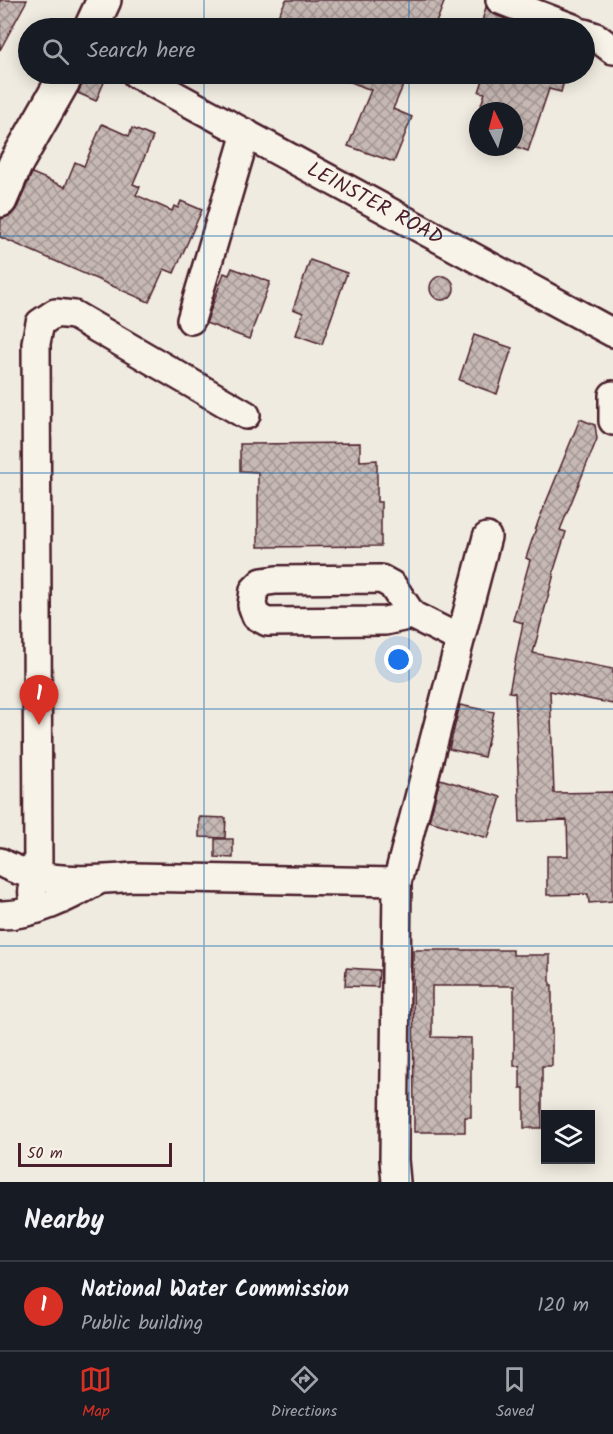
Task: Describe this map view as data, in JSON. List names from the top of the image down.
{
  "streets": {
    "street": ["LEINSTER ROAD"]
  },
  "scale_bar": "50 m",
  "north": "top",
  "page": {
    "search": "Search here",
    "pins": "1",
    "scale": "50 m",
    "heading": "Nearby",
    "list": [
      {
        "mark": "1",
        "name": "National Water Commission",
        "note": "Public building",
        "value": "120 m"
      }
    ],
    "nav": ["Map", "Directions", "Saved"]
  }
}
